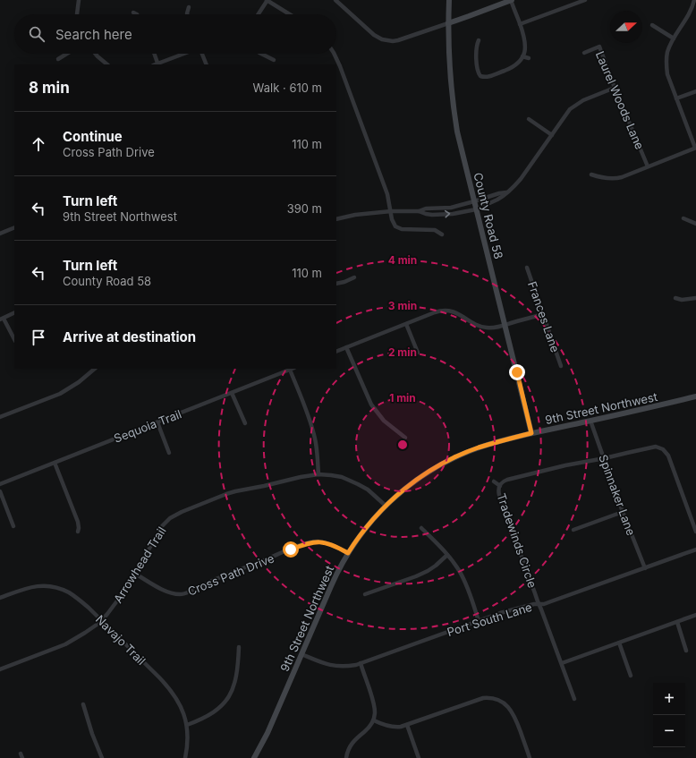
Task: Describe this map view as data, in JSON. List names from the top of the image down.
{
  "streets": {
    "street": [
      "Laurel Woods Lane",
      "County Road 58",
      "Frances Lane",
      "9th Street Northwest",
      "Sequoia Trail",
      "Spinnaker Lane",
      "Tradewinds Circle",
      "Arrowhead Trail",
      "Cross Path Drive",
      "Port South Lane",
      "Navajo Trail"
    ]
  },
  "crossings": [
    ["County Road 58", "9th Street Northwest"],
    ["9th Street Northwest", "Spinnaker Lane"],
    ["9th Street Northwest", "Arrowhead Trail"],
    ["9th Street Northwest", "Cross Path Drive"],
    ["9th Street Northwest", "Port South Lane"],
    ["Spinnaker Lane", "Tradewinds Circle"],
    ["Spinnaker Lane", "Port South Lane"],
    ["Tradewinds Circle", "Port South Lane"],
    ["Arrowhead Trail", "Cross Path Drive"],
    ["Arrowhead Trail", "Navajo Trail"]
  ],
  "north": "right",
  "page": {
    "search": "Search here",
    "heading": ["8 min", "Walk · 610 m"],
    "list": [
      ["Continue", "Cross Path Drive", "110 m"],
      ["Turn left", "9th Street Northwest", "390 m"],
      ["Turn left", "County Road 58", "110 m"],
      "Arrive at destination"
    ],
    "map_buttons": ["+", "−"]
  },
  "rings": [
    "4 min",
    "3 min",
    "2 min",
    "1 min"
  ]
}
